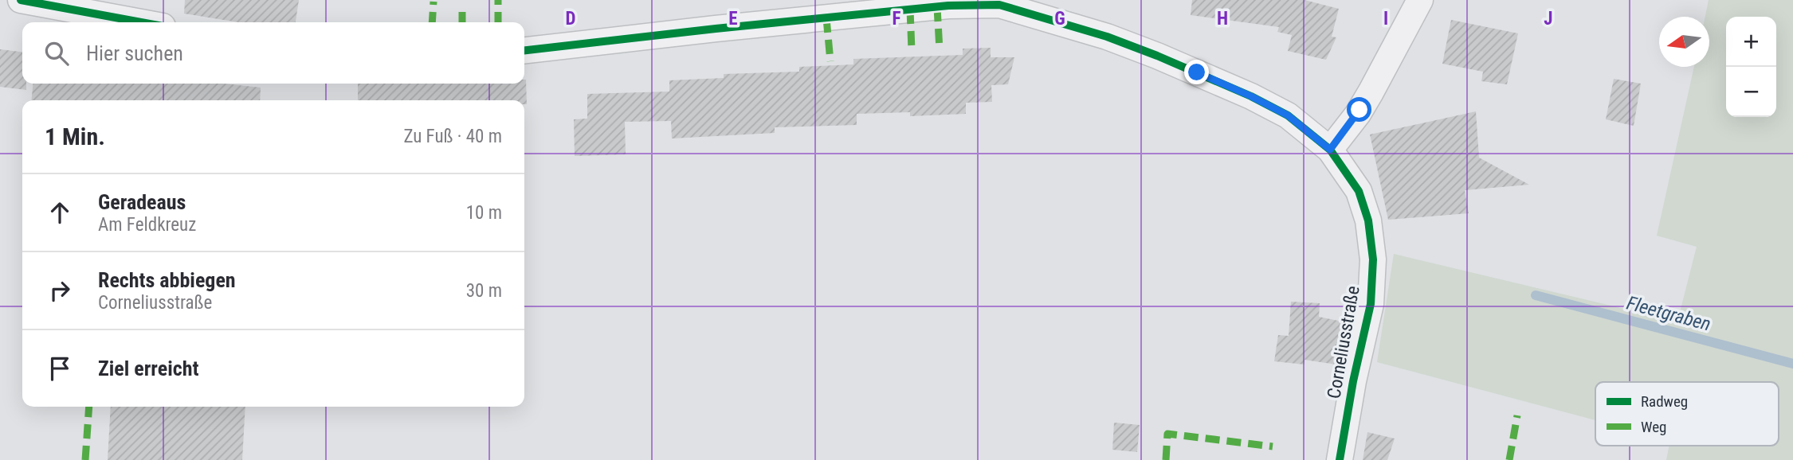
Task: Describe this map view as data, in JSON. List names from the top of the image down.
{
  "streets": {
    "street": ["Corneliusstraße"]
  },
  "water": ["Fleetgraben"],
  "legend": ["Radweg", "Weg"],
  "north": "left",
  "page": {
    "map_buttons": ["+", "−"],
    "search": "Hier suchen",
    "heading": ["1 Min.", "Zu Fuß · 40 m"],
    "list": [
      ["Geradeaus", "Am Feldkreuz", "10 m"],
      ["Rechts abbiegen", "Corneliusstraße", "30 m"],
      "Ziel erreicht"
    ]
  },
  "grid": {
    "columns": [
      "D",
      "E",
      "F",
      "G",
      "H",
      "I",
      "J"
    ]
  }
}
